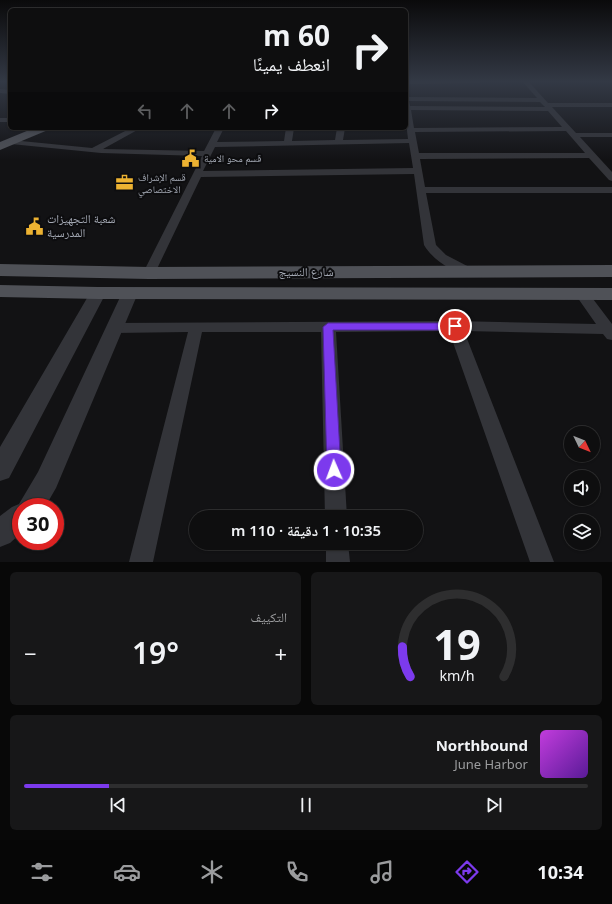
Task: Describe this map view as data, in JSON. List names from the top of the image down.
{
  "streets": {
    "main road": ["شارع النسيج"]
  },
  "places": {
    "public building": ["قسم محو الامية", "شعبة التجهيزات المدرسية"],
    "office": ["قسم الإشراف الاختصاصي"]
  },
  "north": "bottom right",
  "page": {
    "turn": ["60 m", "انعطف يمينًا"],
    "limit": "30",
    "trip": "10:35 · 1 دقيقة · 110 m",
    "tile": "التكييف",
    "heat": ["−", "19°", "+"],
    "song": ["Northbound", "June Harbor"],
    "tabs": "10:34",
    "gauge": ["19", "km/h"]
  }
}
